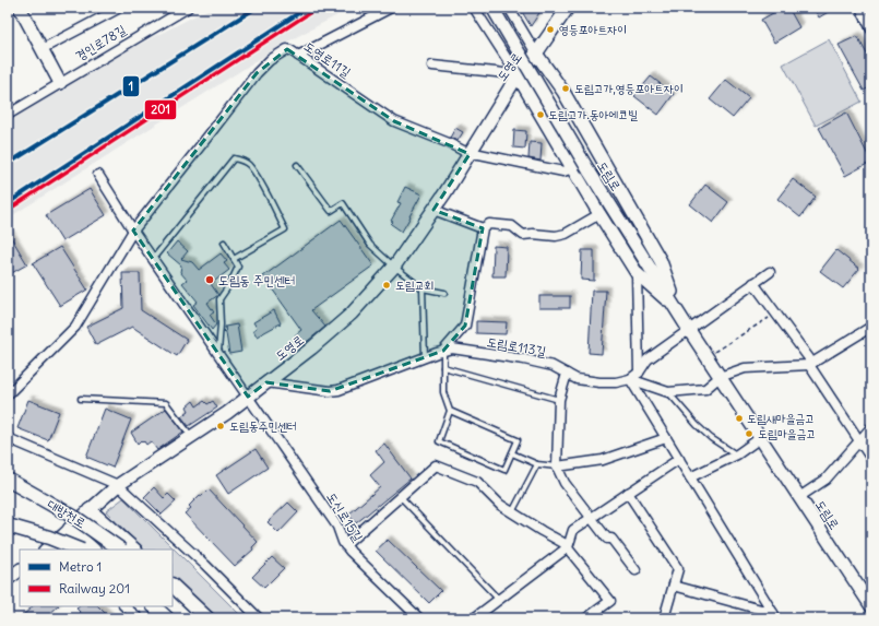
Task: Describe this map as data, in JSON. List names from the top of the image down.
{
  "streets": {
    "main road": ["도영로", "도림로", "대방천로"],
    "street": [
      "경인로78길",
      "도영로11길",
      "도림로113길",
      "도신로15길"
    ]
  },
  "crossings": [
    ["도영로11길", "도영로"],
    ["도영로11길", "도신로15길"],
    ["도영로", "도림로113길"],
    ["도영로", "도신로15길"],
    ["도림로", "도림로113길"]
  ],
  "places": [
    "영등포아트자이",
    "도림고가,영등포아트자이",
    "도림고가.동아에코빌",
    "도림동 주민센터",
    "도림교회",
    "도림새마을금고",
    "도림동주민센터",
    "도림마을금고"
  ],
  "lines": ["metro line 1", "rail line 201"],
  "legend": ["Metro 1", "Railway 201"]
}
